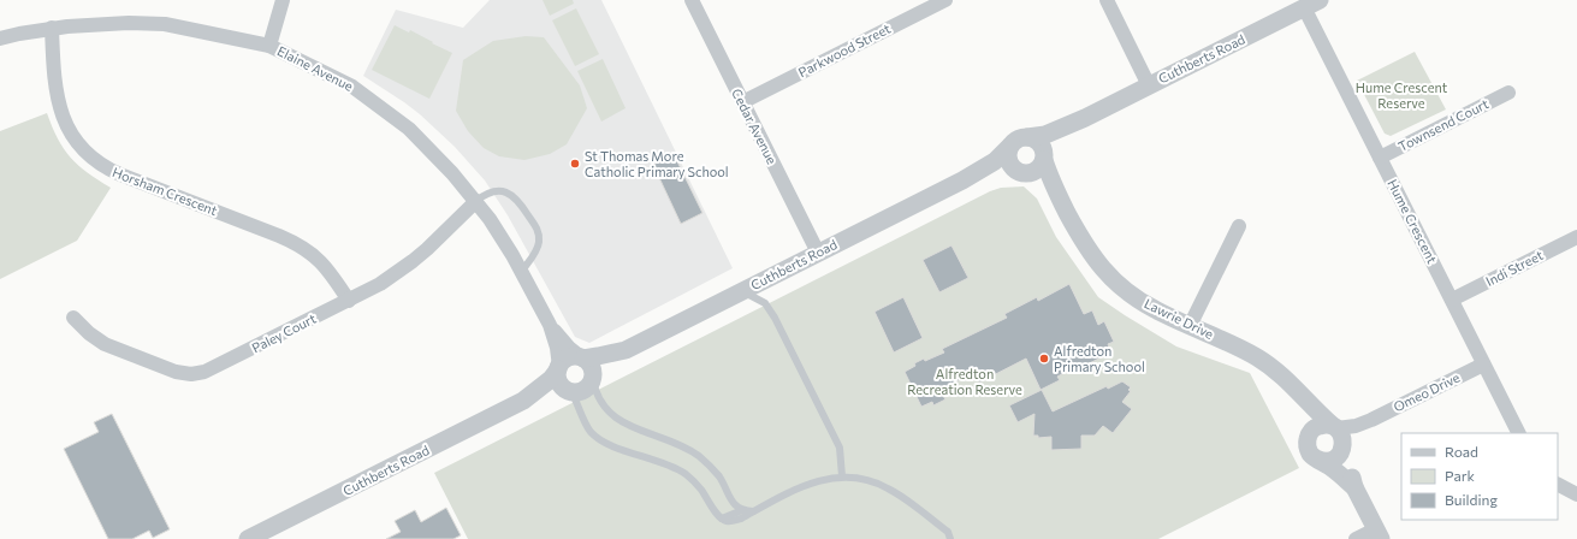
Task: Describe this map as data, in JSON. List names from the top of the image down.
{
  "streets": {
    "street": [
      "Parkwood Street",
      "Cuthberts Road",
      "Elaine Avenue",
      "Townsend Court",
      "Cedar Avenue",
      "Horsham Crescent",
      "Hume Crescent",
      "Indi Street",
      "Lawrie Drive",
      "Paley Court",
      "Omeo Drive"
    ]
  },
  "crossings": [
    ["Parkwood Street", "Cedar Avenue"],
    ["Cuthberts Road", "Elaine Avenue"],
    ["Cuthberts Road", "Cedar Avenue"],
    ["Cuthberts Road", "Hume Crescent"],
    ["Cuthberts Road", "Lawrie Drive"],
    ["Elaine Avenue", "Horsham Crescent"],
    ["Elaine Avenue", "Paley Court"],
    ["Townsend Court", "Hume Crescent"],
    ["Horsham Crescent", "Paley Court"],
    ["Hume Crescent", "Indi Street"],
    ["Hume Crescent", "Omeo Drive"],
    ["Lawrie Drive", "Omeo Drive"]
  ],
  "parks": ["Hume Crescent Reserve", "Alfredton Recreation Reserve"],
  "places": ["St Thomas More Catholic Primary School", "Alfredton Primary School"],
  "legend": ["Road", "Park", "Building"]
}
